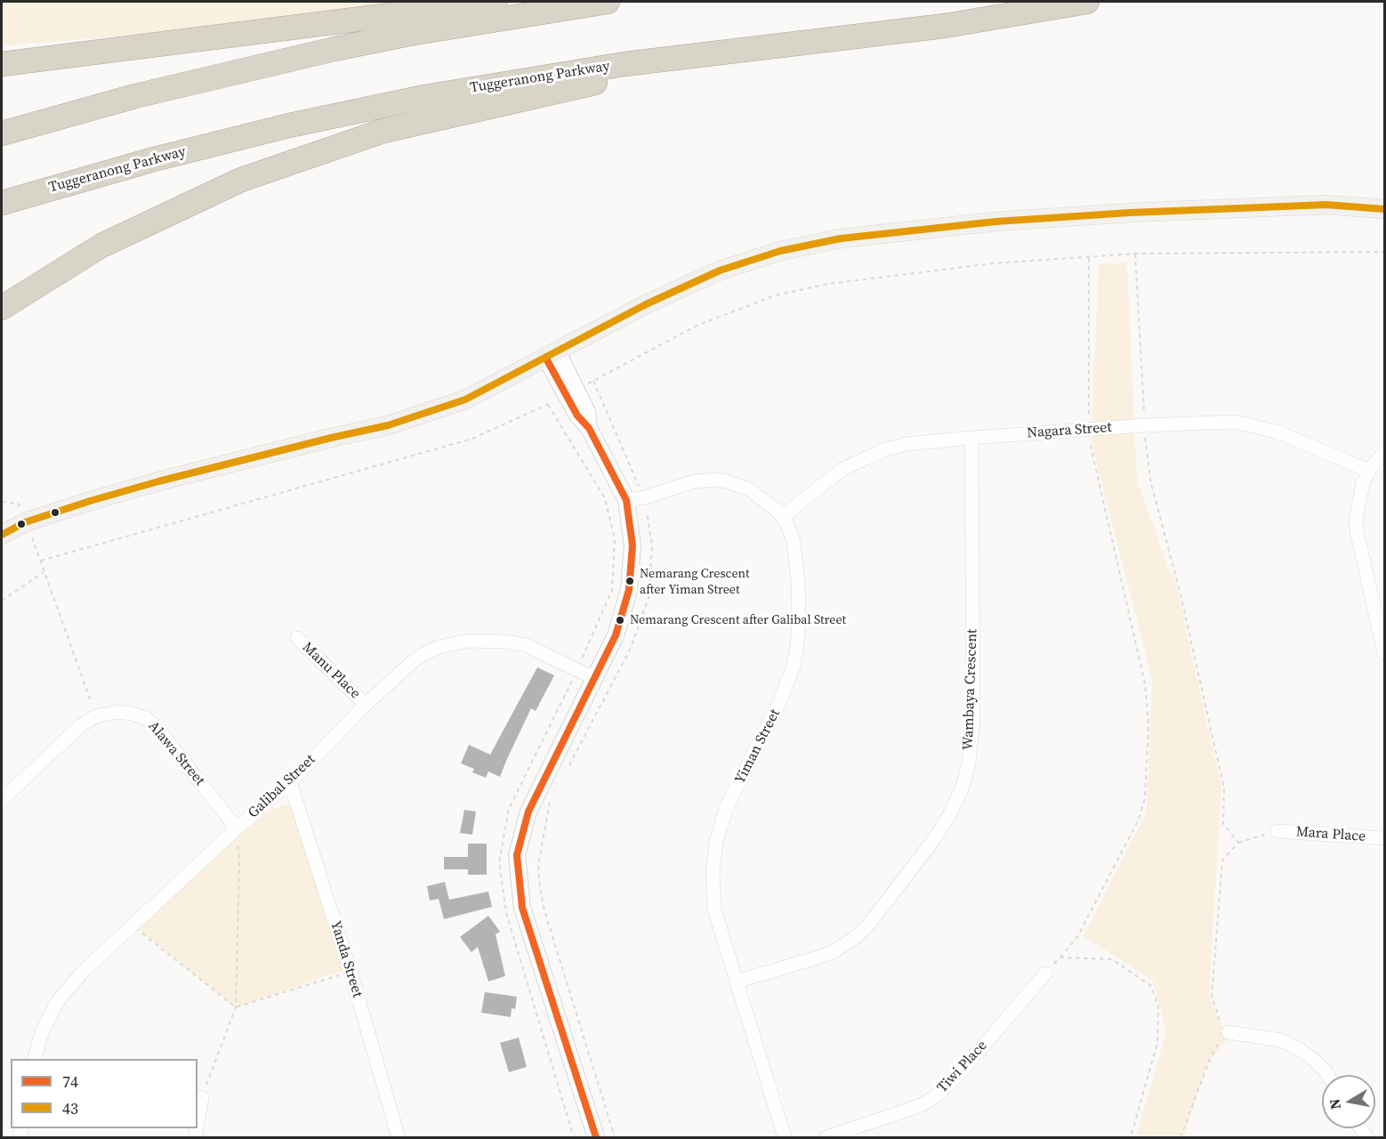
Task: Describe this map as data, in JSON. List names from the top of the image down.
{
  "streets": {
    "highway": ["Tuggeranong Parkway"],
    "street": [
      "Nagara Street",
      "Manu Place",
      "Wambaya Crescent",
      "Yiman Street",
      "Alawa Street",
      "Galibal Street",
      "Mara Place",
      "Yanda Street",
      "Tiwi Place"
    ]
  },
  "crossings": [
    ["Nagara Street", "Wambaya Crescent"],
    ["Nagara Street", "Yiman Street"],
    ["Manu Place", "Galibal Street"],
    ["Wambaya Crescent", "Yiman Street"],
    ["Alawa Street", "Galibal Street"],
    ["Galibal Street", "Yanda Street"]
  ],
  "places": ["Nemarang Crescent after Yiman Street", "Nemarang Crescent after Galibal Street"],
  "lines": ["transit line 43", "transit line 74"],
  "legend": ["74", "43"],
  "north": "left"
}
